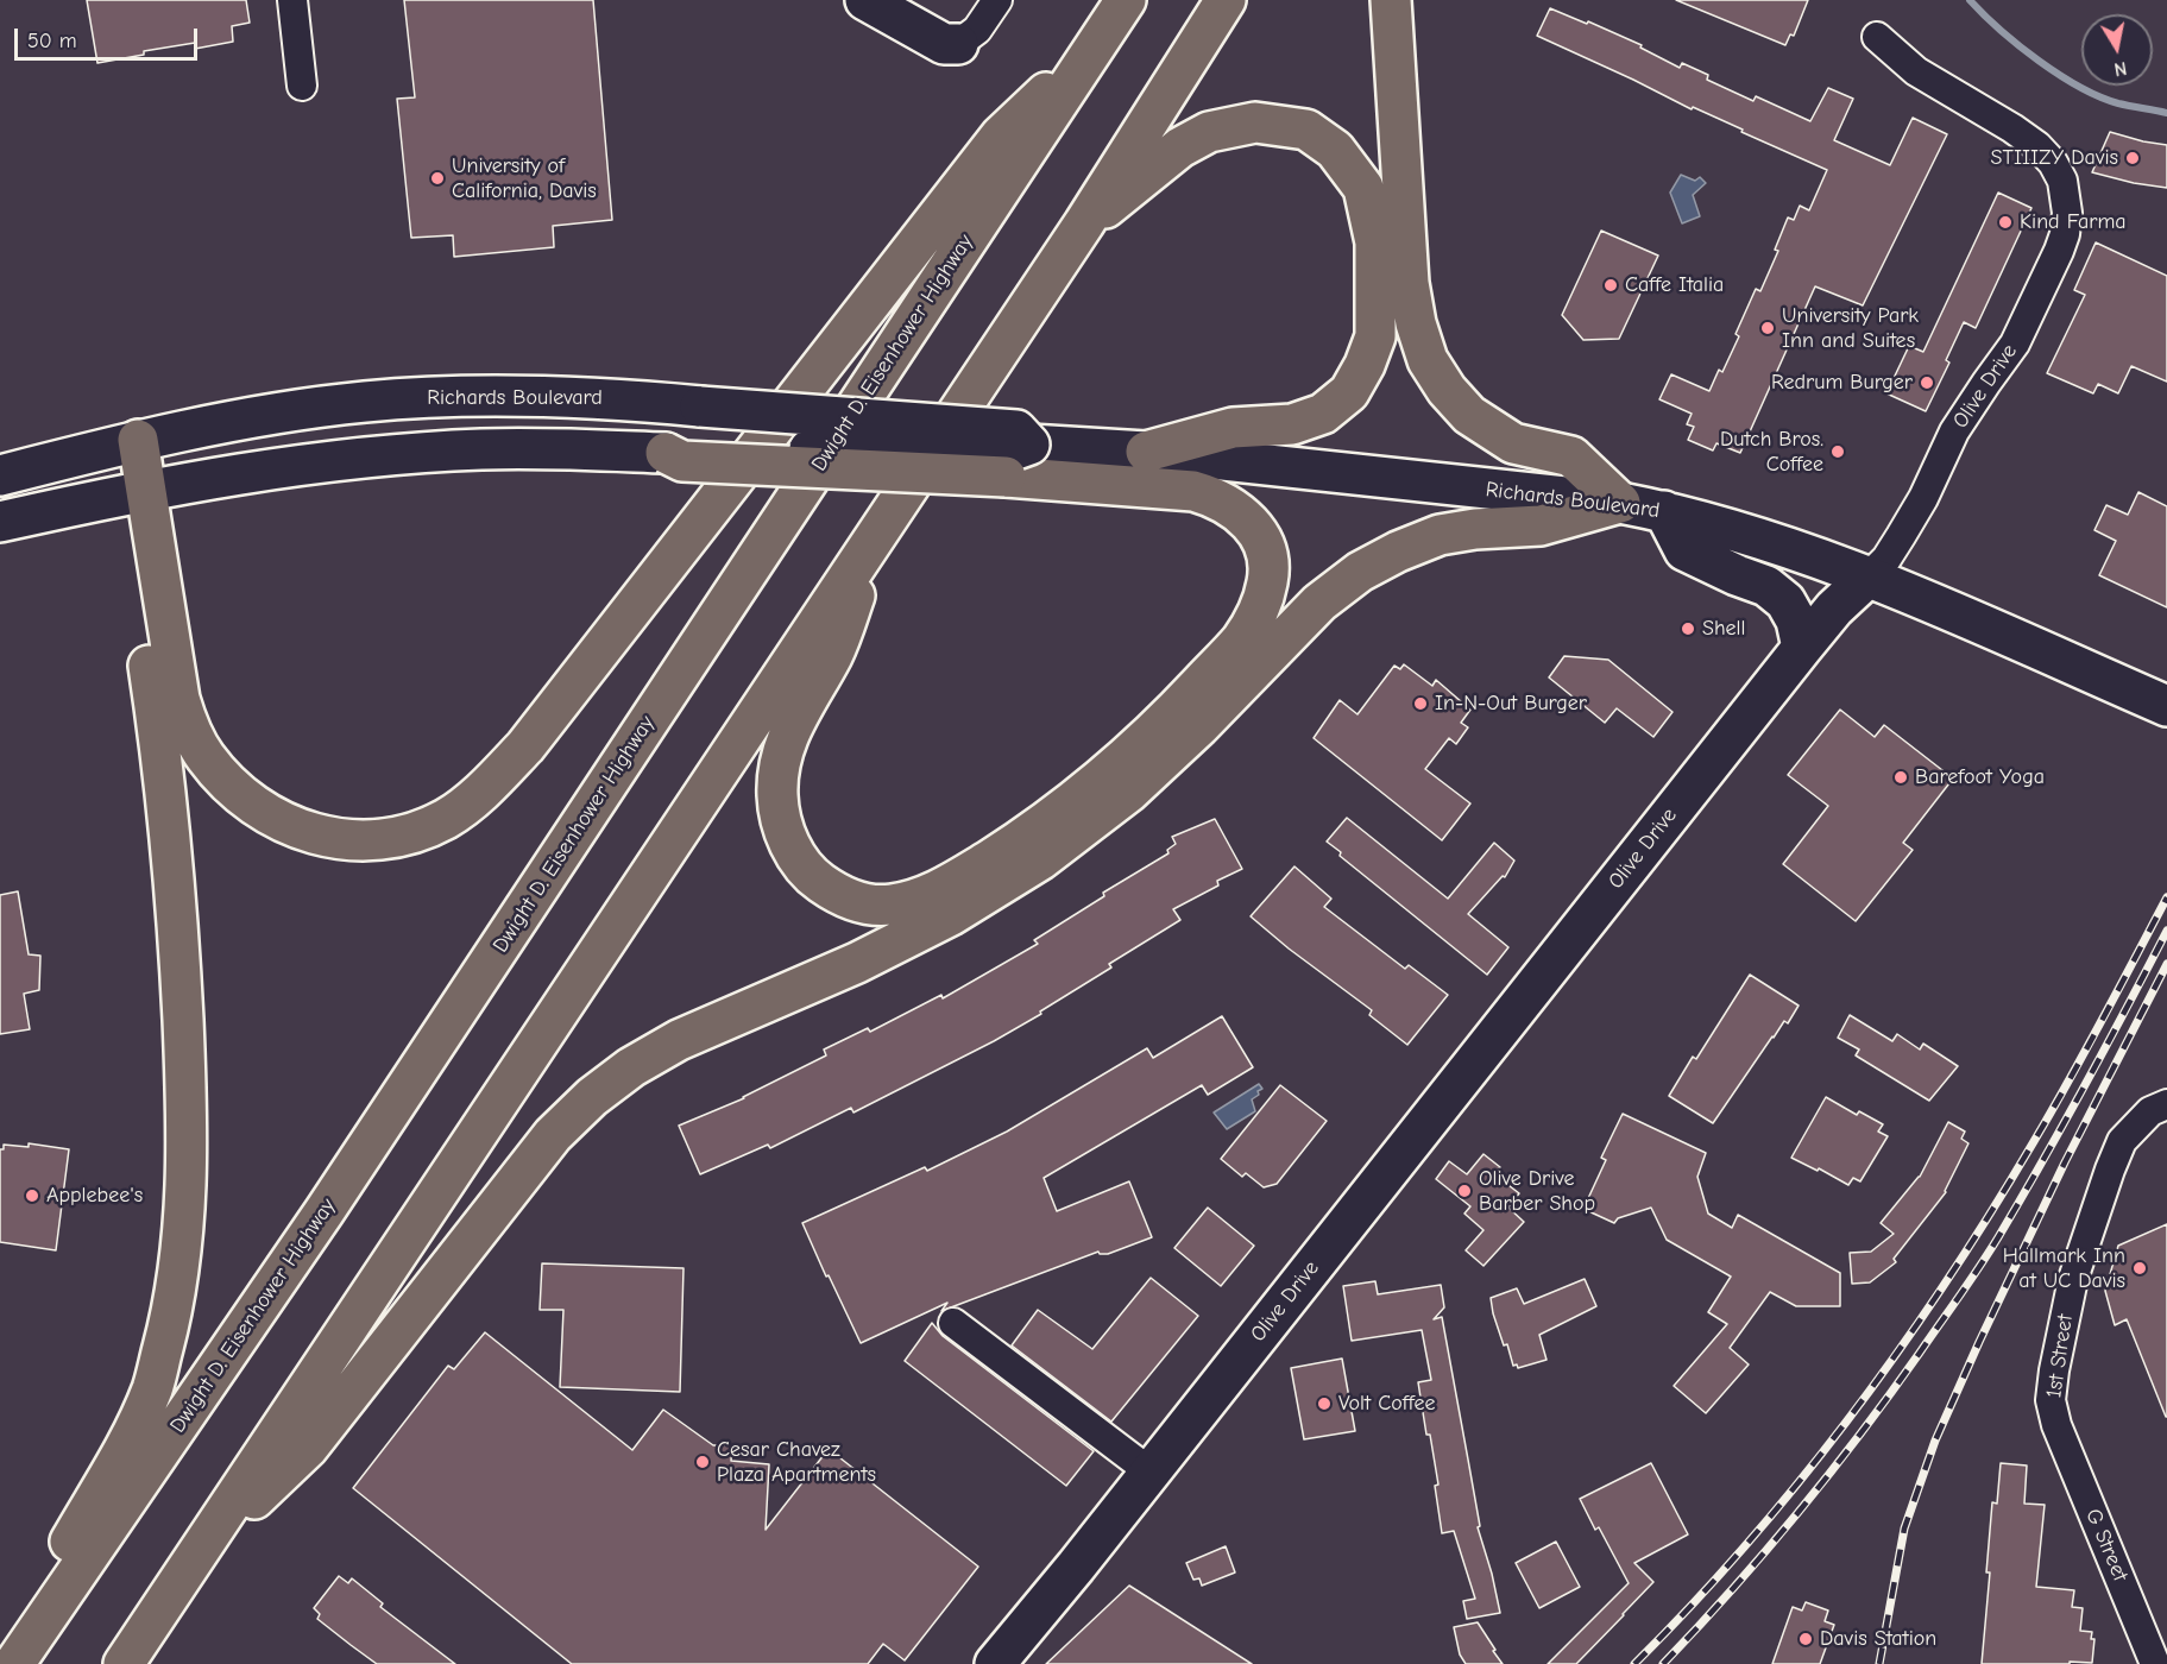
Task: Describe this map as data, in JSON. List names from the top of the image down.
{
  "streets": {
    "highway": ["Dwight D. Eisenhower Highway"],
    "main road": ["Olive Drive", "Richards Boulevard"],
    "street": ["1st Street", "G Street"]
  },
  "crossings": [
    ["Olive Drive", "Richards Boulevard"],
    ["1st Street", "G Street"]
  ],
  "places": [
    "STIIIZY Davis",
    "University of California, Davis",
    "Kind Farma",
    "Caffe Italia",
    "University Park Inn and Suites",
    "Redrum Burger",
    "Dutch Bros. Coffee",
    "Shell",
    "In-N-Out Burger",
    "Barefoot Yoga",
    "Olive Drive Barber Shop",
    "Applebee's",
    "Hallmark Inn at UC Davis",
    "Volt Coffee",
    "Cesar Chavez Plaza Apartments",
    "Davis Station"
  ],
  "scale_bar": "50 m",
  "north": "bottom"
}
